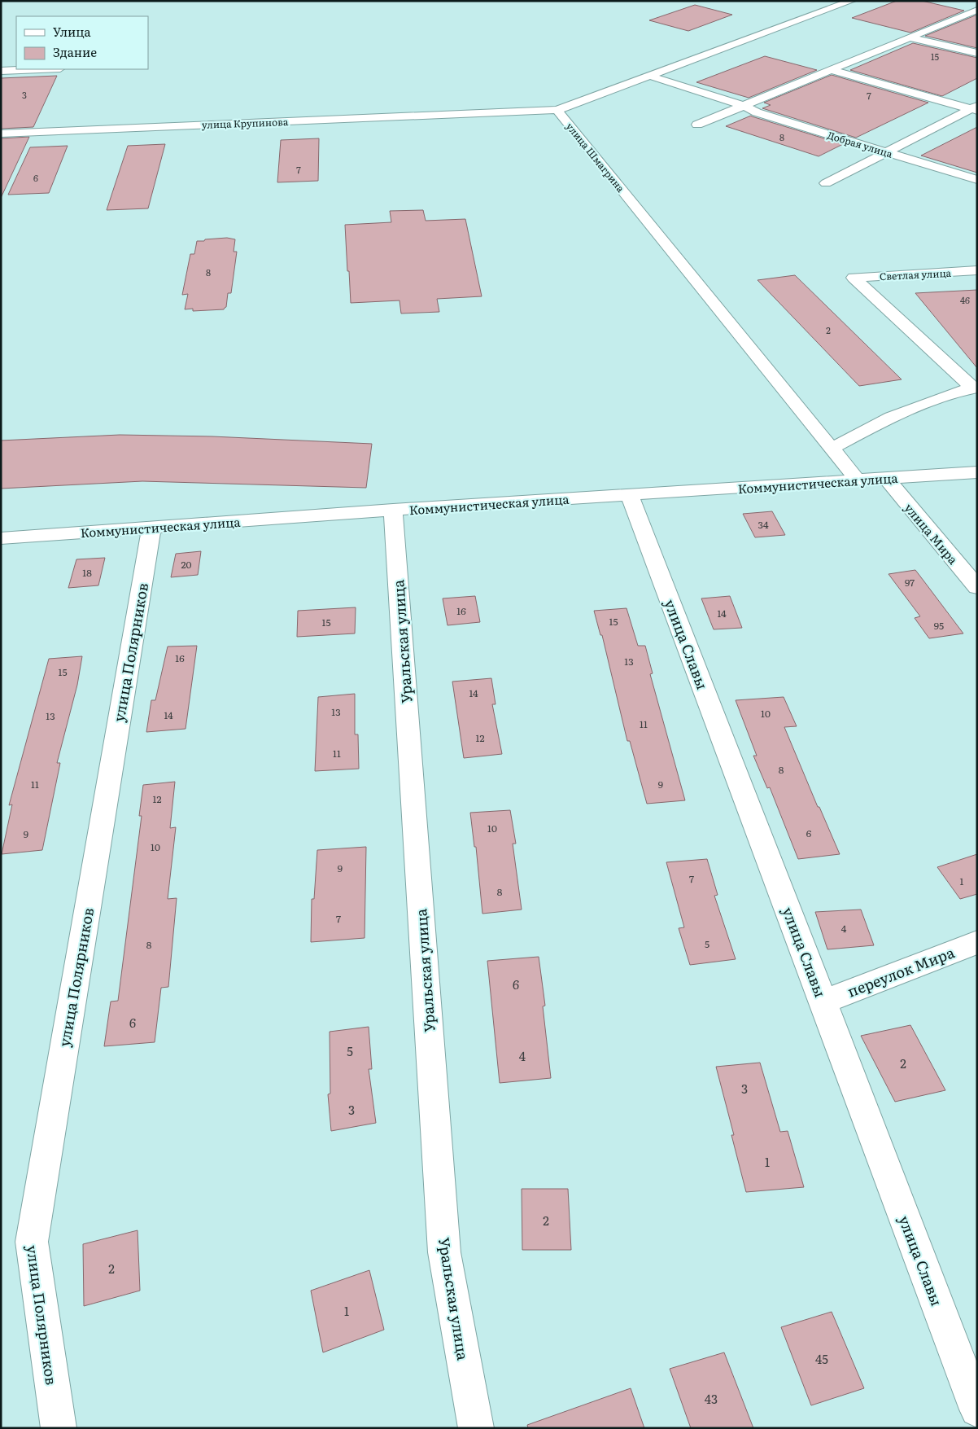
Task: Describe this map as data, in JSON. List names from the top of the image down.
{
  "streets": {
    "street": [
      "улица Крупинова",
      "Добрая улица",
      "улица Шмагрина",
      "Светлая улица",
      "Коммунистическая улица",
      "улица Мира",
      "Уральская улица",
      "улица Славы",
      "улица Полярников",
      "переулок Мира"
    ]
  },
  "crossings": [
    ["улица Крупинова", "улица Шмагрина"],
    ["Добрая улица", "улица Шмагрина"],
    ["улица Шмагрина", "Коммунистическая улица"],
    ["Коммунистическая улица", "улица Мира"],
    ["Коммунистическая улица", "Уральская улица"],
    ["Коммунистическая улица", "улица Славы"],
    ["Коммунистическая улица", "улица Полярников"],
    ["улица Славы", "переулок Мира"]
  ],
  "house_numbers": [
    "15",
    "3",
    "7",
    "8",
    "7",
    "6",
    "8",
    "46",
    "2",
    "34",
    "20",
    "18",
    "97",
    "16",
    "14",
    "15",
    "15",
    "95",
    "16",
    "13",
    "15",
    "14",
    "13",
    "10",
    "14",
    "13",
    "11",
    "12",
    "11",
    "8",
    "11",
    "9",
    "12",
    "10",
    "6",
    "9",
    "10",
    "9",
    "7",
    "1",
    "8",
    "7",
    "4",
    "5",
    "8",
    "6",
    "6",
    "5",
    "4",
    "2",
    "3",
    "3",
    "1",
    "2",
    "2",
    "1",
    "45",
    "43"
  ],
  "legend": ["Улица", "Здание"]
}
